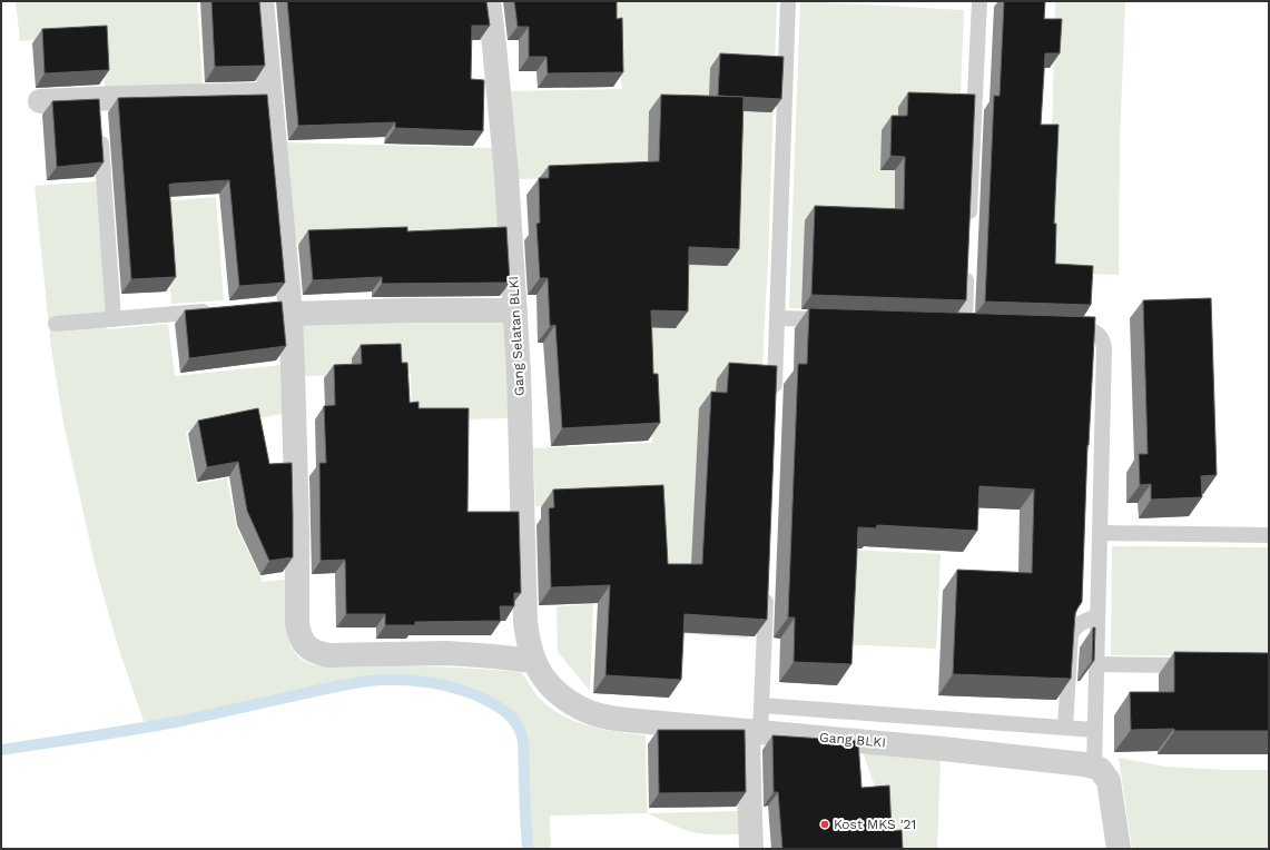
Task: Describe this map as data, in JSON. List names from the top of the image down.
{
  "streets": {
    "street": ["Gang Selatan BLKI", "Gang BLKI"]
  },
  "crossings": [
    ["Gang Selatan BLKI", "Gang BLKI"]
  ],
  "places": ["Kost MKS '21"]
}
